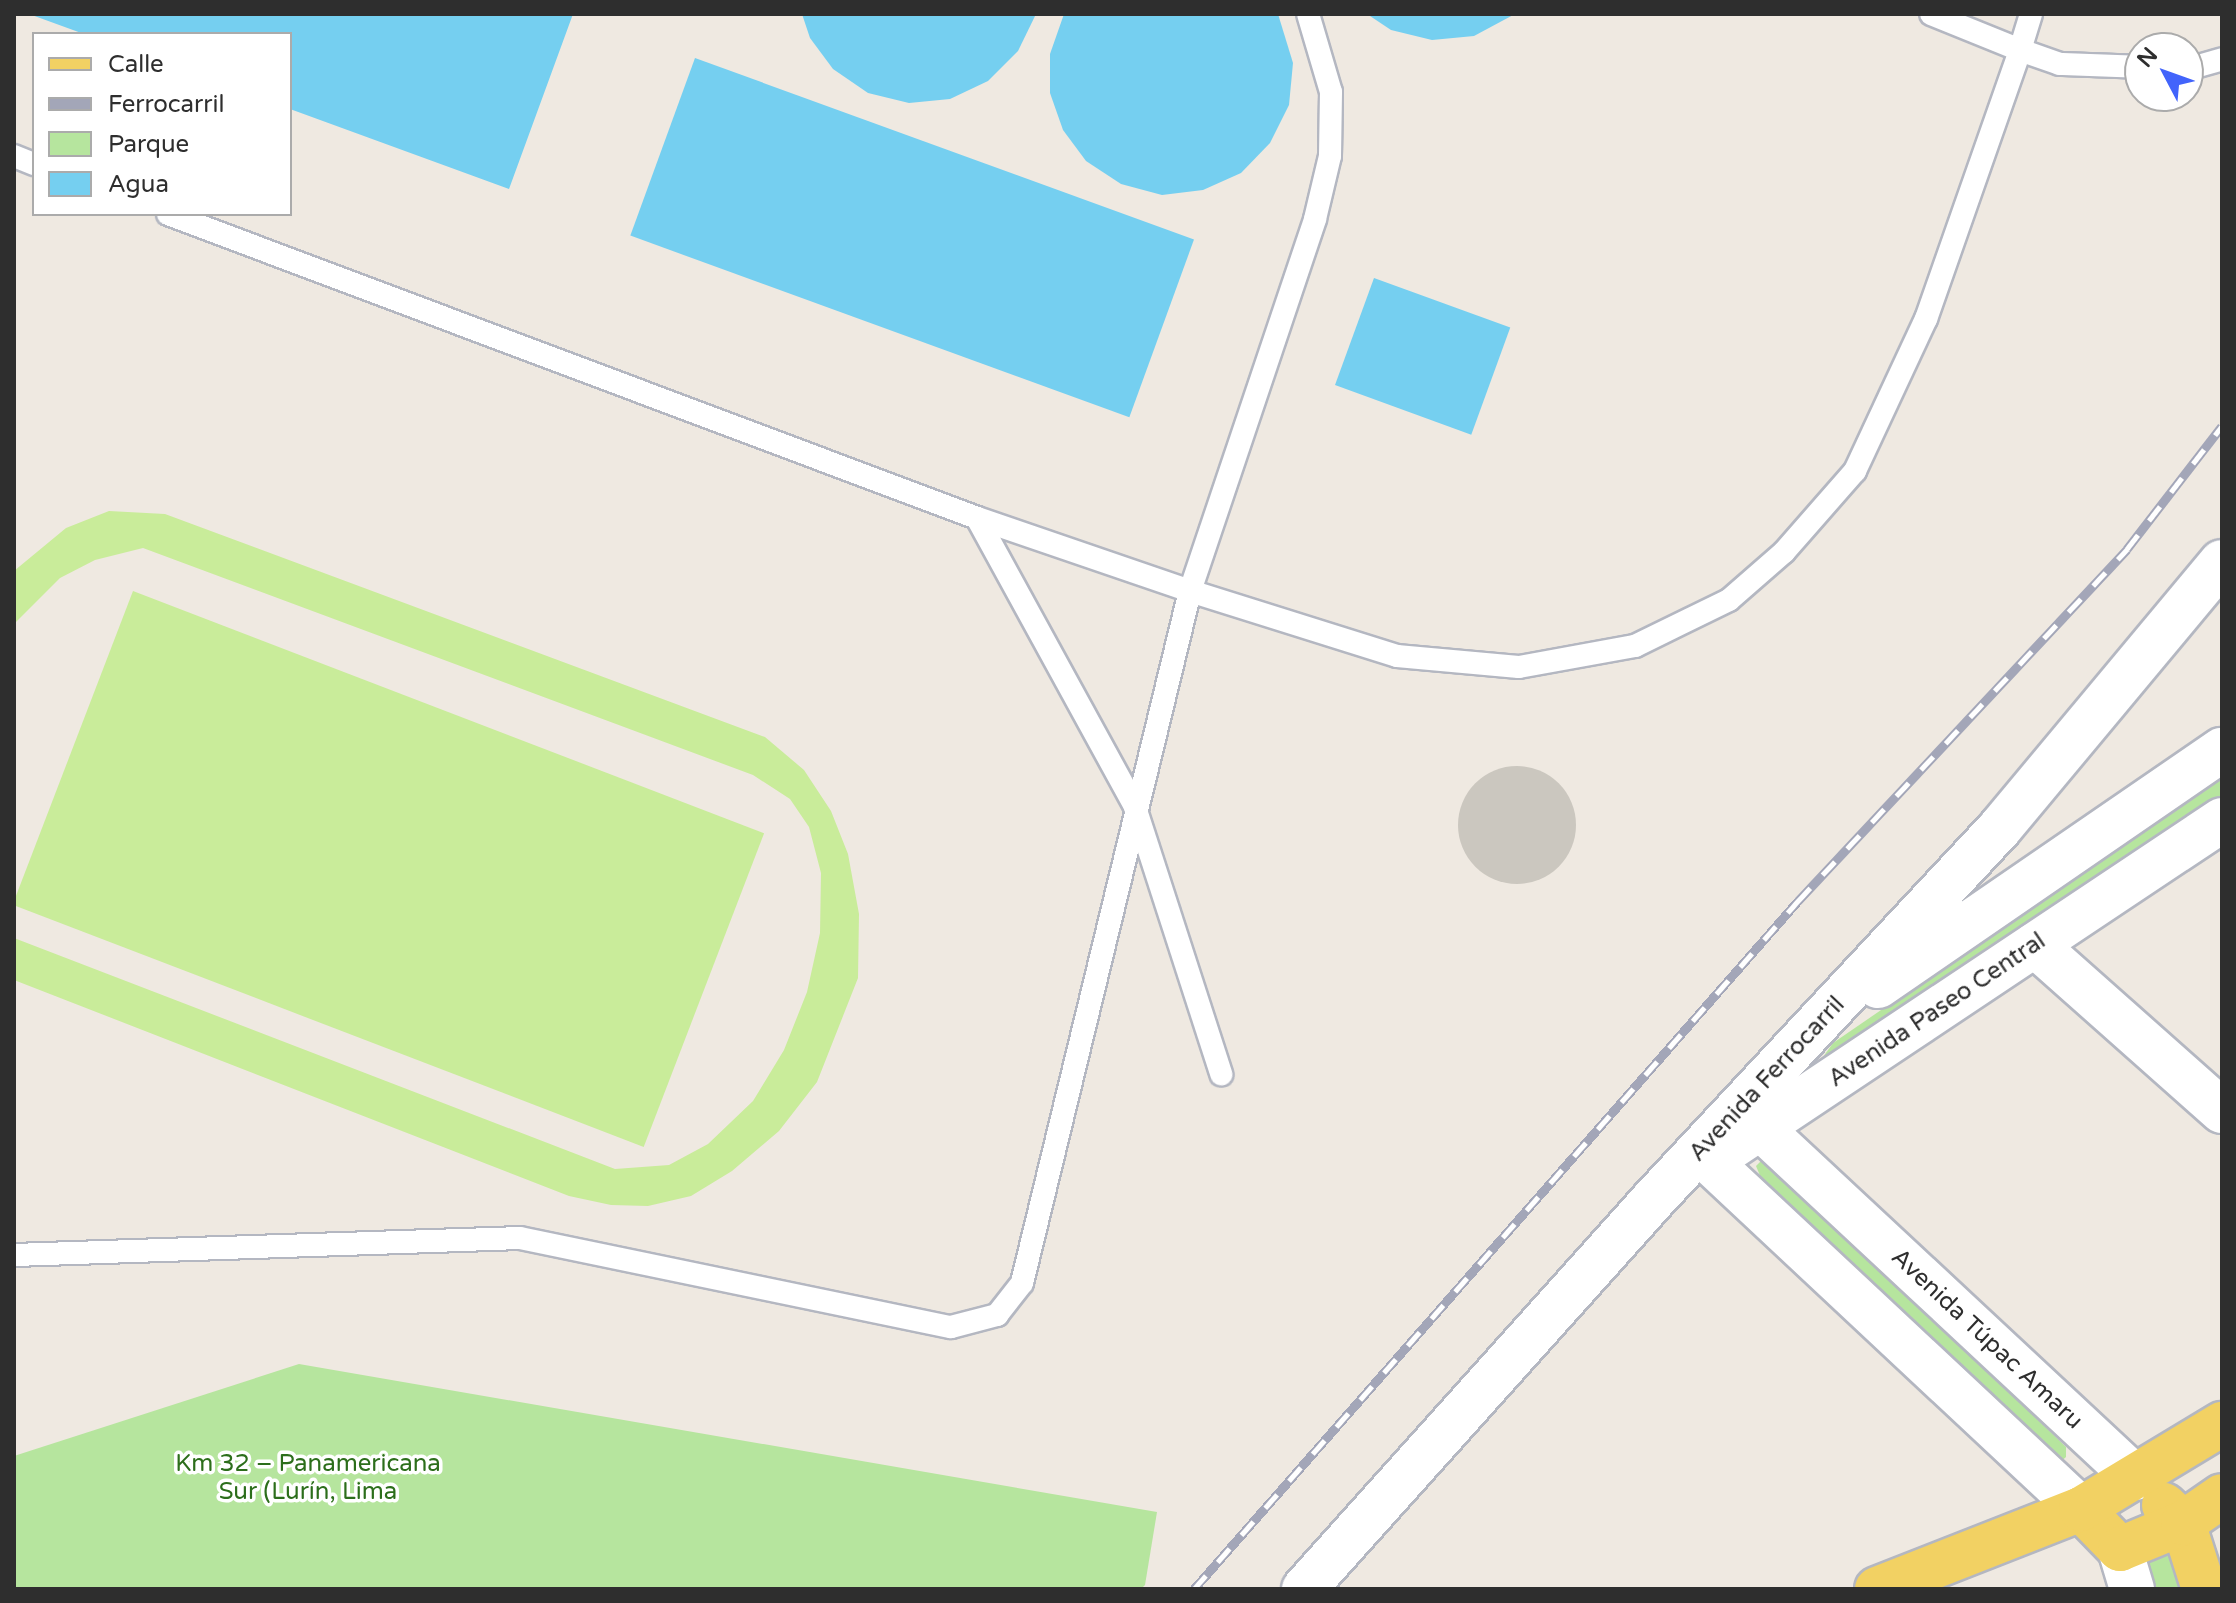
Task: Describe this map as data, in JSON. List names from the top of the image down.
{
  "streets": {
    "main road": ["Avenida Túpac Amaru"],
    "street": ["Avenida Paseo Central", "Avenida Ferrocarril"]
  },
  "crossings": [
    ["Avenida Paseo Central", "Avenida Ferrocarril"],
    ["Avenida Paseo Central", "Avenida Túpac Amaru"],
    ["Avenida Ferrocarril", "Avenida Túpac Amaru"]
  ],
  "parks": ["Km 32 – Panamericana Sur (Lurín, Lima"],
  "legend": [
    "Calle",
    "Ferrocarril",
    "Parque",
    "Agua"
  ],
  "north": "top left"
}
